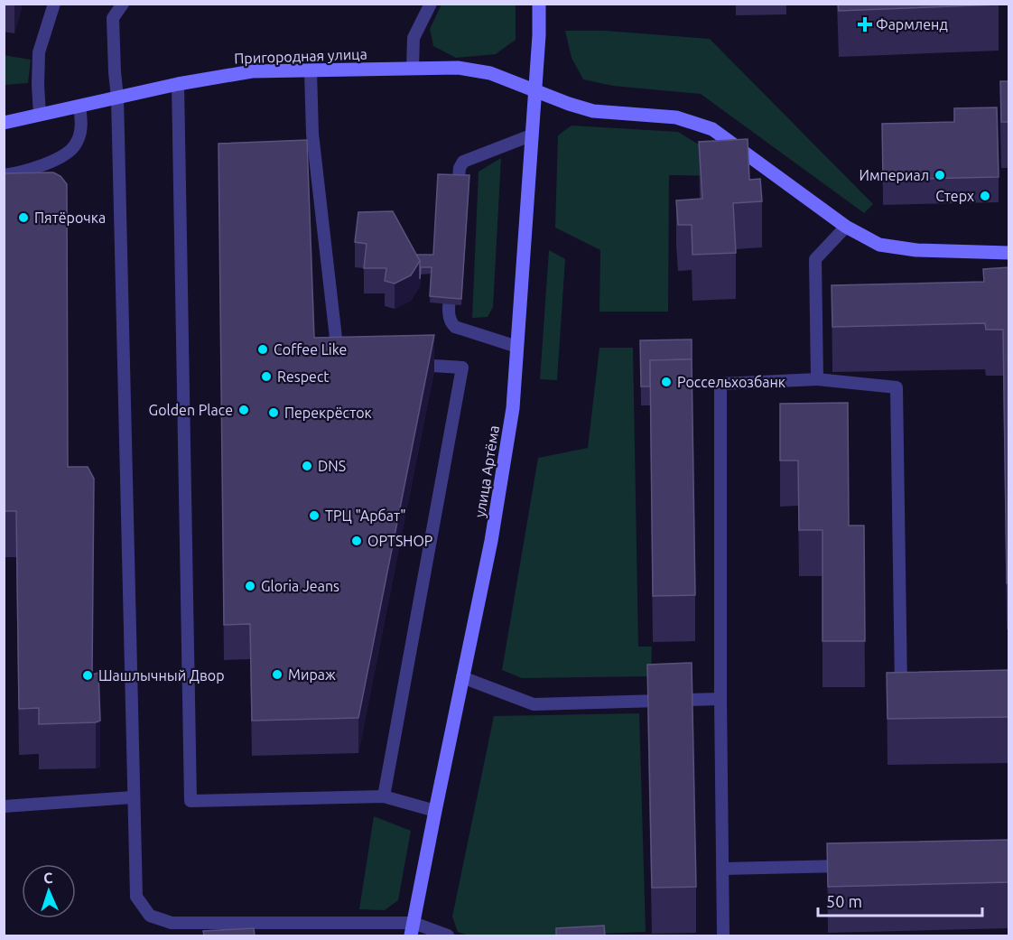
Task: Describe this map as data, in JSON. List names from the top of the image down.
{
  "streets": {
    "street": ["Пригородная улица", "улица Артёма"]
  },
  "crossings": [
    ["Пригородная улица", "улица Артёма"]
  ],
  "places": {
    "health": ["Фармленд"],
    "other": [
      "Империал",
      "Стерх",
      "Пятёрочка",
      "Coffee Like",
      "Respect",
      "Россельхозбанк",
      "Golden Place",
      "Перекрёсток",
      "DNS",
      "ТРЦ \"Арбат\"",
      "OPTSHOP",
      "Gloria Jeans",
      "Мираж",
      "Шашлычный Двор"
    ]
  },
  "scale_bar": "50 m",
  "north": "top"
}
